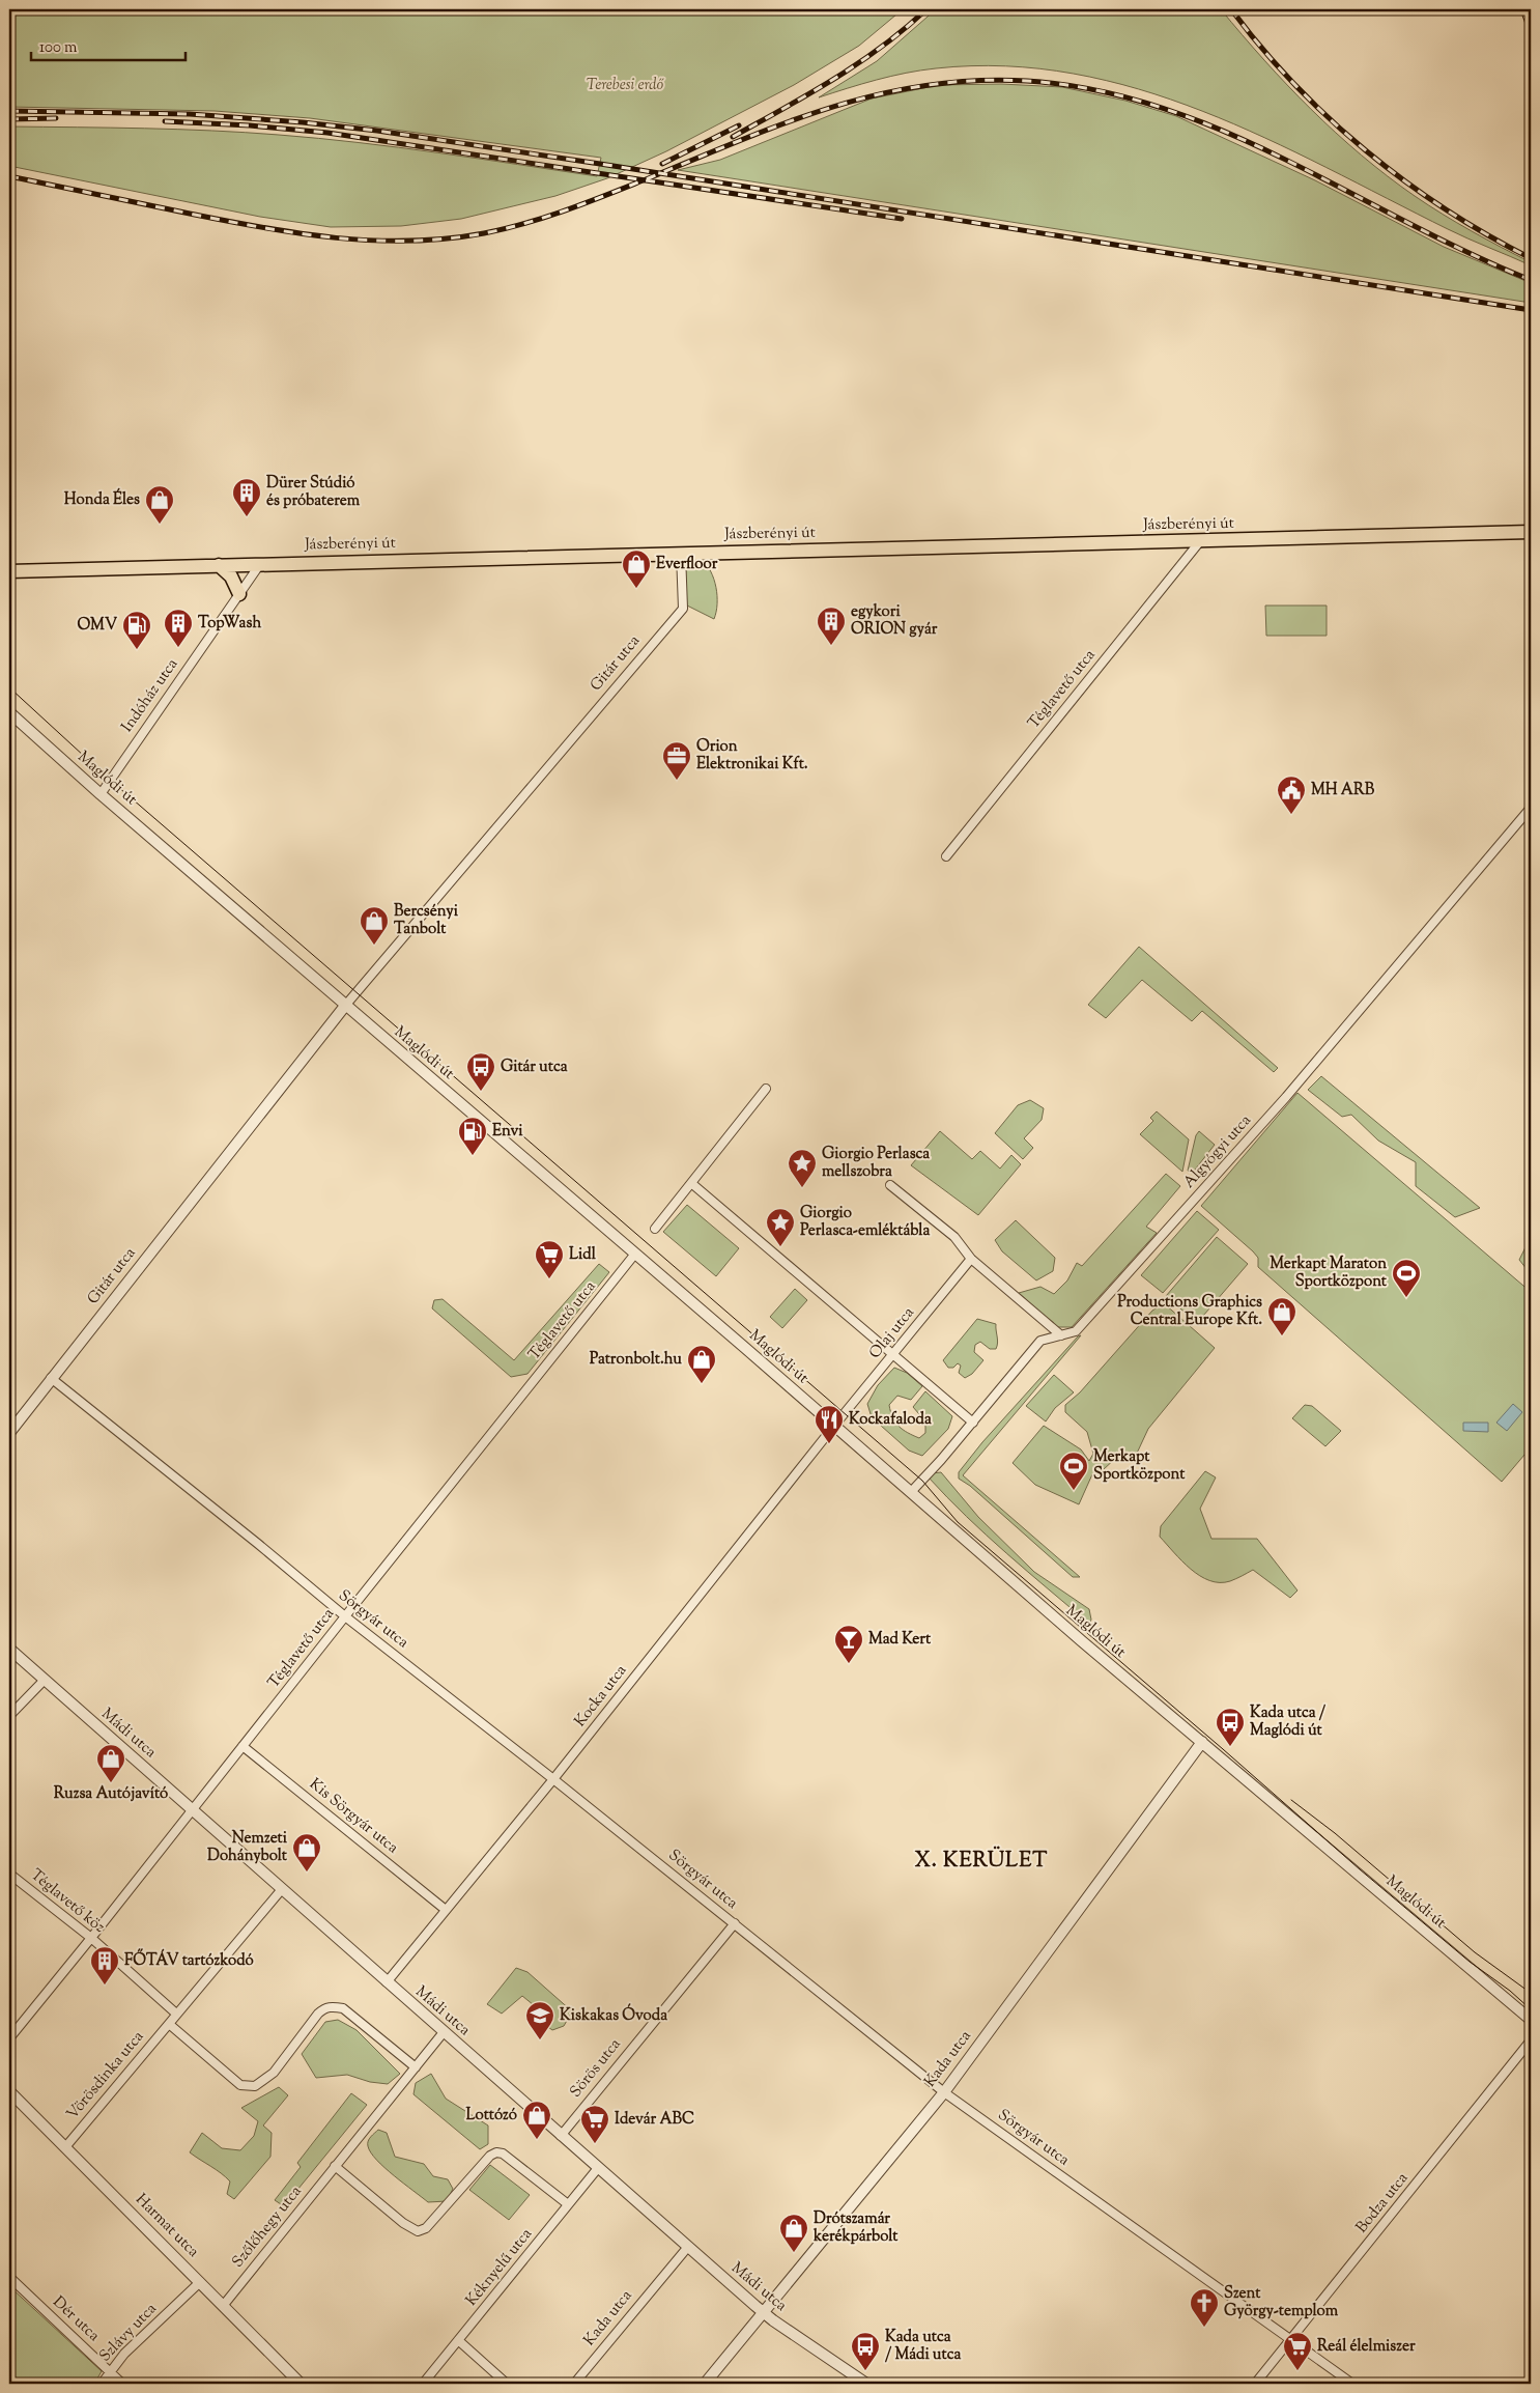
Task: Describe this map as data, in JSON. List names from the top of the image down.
{
  "streets": {
    "main road": ["Jászberényi út"],
    "street": [
      "Gitár utca",
      "Téglavető utca",
      "Indóház utca",
      "Maglódi út",
      "Algyógyi utca",
      "Olaj utca",
      "Sörgyár utca",
      "Kocka utca",
      "Mádi utca",
      "Kis Sörgyár utca",
      "Téglavető köz",
      "Kada utca",
      "Sörös utca",
      "Vörösdinka utca",
      "Bodza utca",
      "Harmat utca",
      "Szőlőhegy utca",
      "Kéknyelű utca",
      "Dér utca",
      "Szlávy utca"
    ]
  },
  "crossings": [
    ["Jászberényi út", "Gitár utca"],
    ["Jászberényi út", "Téglavető utca"],
    ["Jászberényi út", "Indóház utca"],
    ["Gitár utca", "Maglódi út"],
    ["Gitár utca", "Sörgyár utca"],
    ["Téglavető utca", "Maglódi út"],
    ["Téglavető utca", "Sörgyár utca"],
    ["Téglavető utca", "Mádi utca"],
    ["Téglavető utca", "Kis Sörgyár utca"],
    ["Téglavető utca", "Téglavető köz"],
    ["Indóház utca", "Maglódi út"],
    ["Maglódi út", "Algyógyi utca"],
    ["Maglódi út", "Olaj utca"],
    ["Maglódi út", "Kocka utca"],
    ["Maglódi út", "Kada utca"],
    ["Olaj utca", "Kocka utca"],
    ["Sörgyár utca", "Kocka utca"],
    ["Sörgyár utca", "Kada utca"],
    ["Sörgyár utca", "Sörös utca"],
    ["Sörgyár utca", "Bodza utca"],
    ["Kocka utca", "Mádi utca"],
    ["Kocka utca", "Kis Sörgyár utca"],
    ["Mádi utca", "Kada utca"],
    ["Mádi utca", "Sörös utca"],
    ["Mádi utca", "Vörösdinka utca"],
    ["Mádi utca", "Szőlőhegy utca"],
    ["Mádi utca", "Kéknyelű utca"],
    ["Téglavető köz", "Vörösdinka utca"],
    ["Vörösdinka utca", "Harmat utca"],
    ["Harmat utca", "Szőlőhegy utca"],
    ["Harmat utca", "Szlávy utca"],
    ["Dér utca", "Szlávy utca"]
  ],
  "districts": ["X. KERÜLET"],
  "parks": ["Terebesi erdő"],
  "places": {
    "building": [
      "Dürer Stúdió és próbaterem",
      "egykori ORION gyár",
      "TopWash",
      "FŐTÁV tartózkodó"
    ],
    "shop": [
      "Honda Éles",
      "Everfloor",
      "Bercsényi Tanbolt",
      "Productions Graphics Central Europe Kft.",
      "Patronbolt.hu",
      "Ruzsa Autójavító",
      "Nemzeti Dohánybolt",
      "Lottózó",
      "Drótszamár kerékpárbolt"
    ],
    "fuel station": ["OMV", "Envi"],
    "office": ["Orion Elektronikai Kft."],
    "public building": ["MH ARB"],
    "bus stop": ["Gitár utca", "Kada utca / Maglódi út", "Kada utca / Mádi utca"],
    "place": ["Giorgio Perlasca mellszobra", "Giorgio Perlasca-emléktábla"],
    "supermarket": ["Lidl", "Idevár ABC", "Reál élelmiszer"],
    "sports": ["Merkapt Maraton Sportközpont", "Merkapt Sportközpont"],
    "restaurant": ["Kockafaloda"],
    "bar": ["Mad Kert"],
    "school or university": ["Kiskakas Óvoda"],
    "church": ["Szent György-templom"]
  },
  "scale_bar": "100 m"
}
